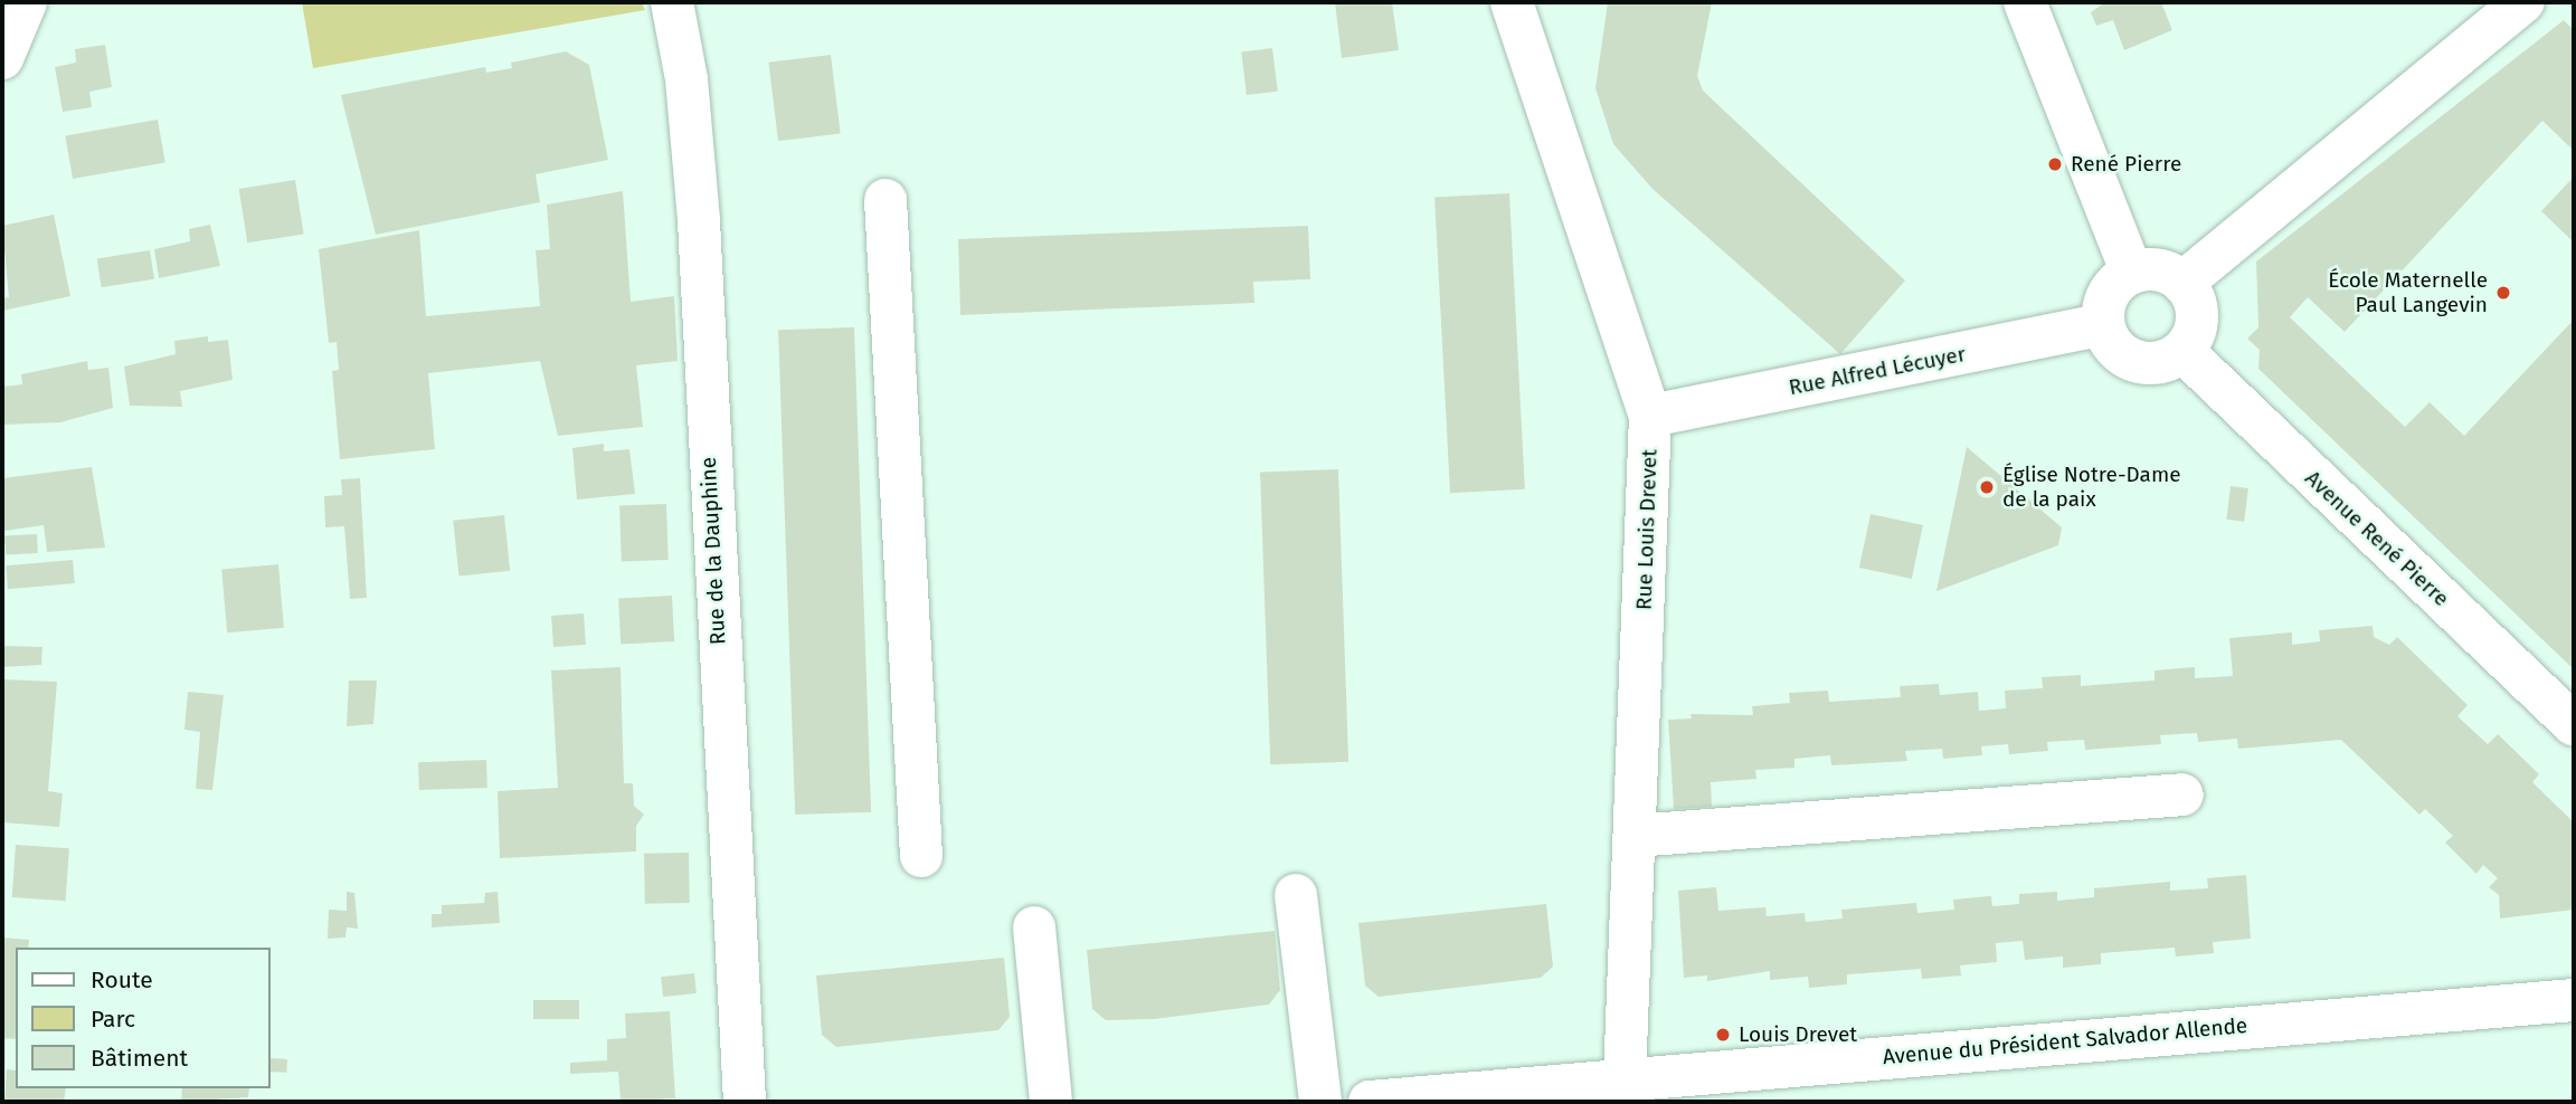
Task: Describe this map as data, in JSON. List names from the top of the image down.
{
  "streets": {
    "street": [
      "Rue Alfred Lécuyer",
      "Rue Louis Drevet",
      "Avenue René Pierre",
      "Rue de la Dauphine",
      "Avenue du Président Salvador Allende"
    ]
  },
  "crossings": [
    ["Rue Alfred Lécuyer", "Rue Louis Drevet"],
    ["Rue Alfred Lécuyer", "Avenue René Pierre"],
    ["Rue Louis Drevet", "Avenue du Président Salvador Allende"]
  ],
  "places": [
    "René Pierre",
    "École Maternelle Paul Langevin",
    "Église Notre-Dame de la paix",
    "Louis Drevet"
  ],
  "legend": ["Route", "Parc", "Bâtiment"]
}
